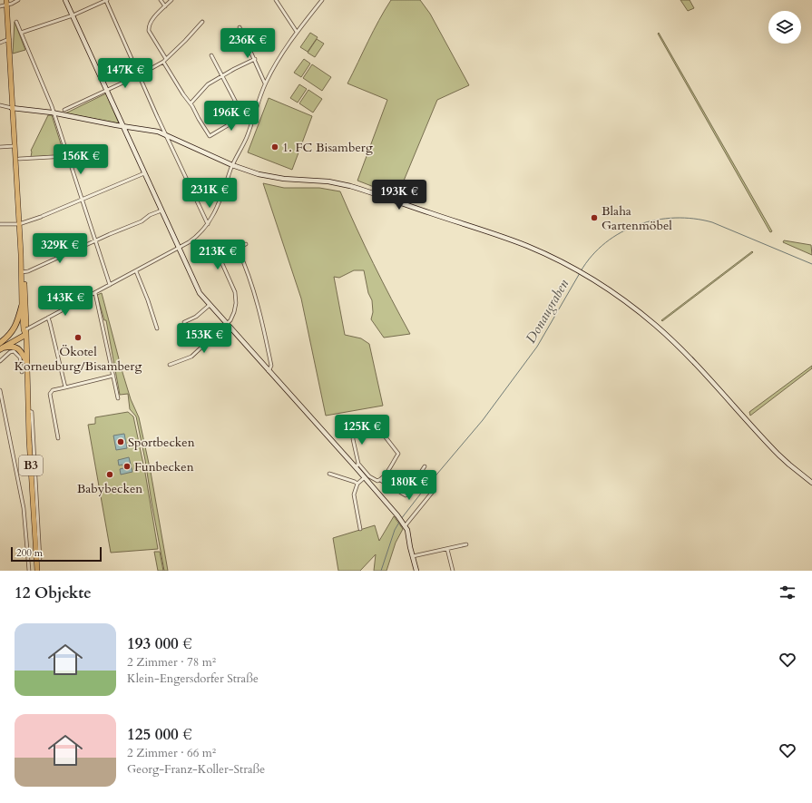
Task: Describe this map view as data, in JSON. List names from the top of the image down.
{
  "streets": {
    "main road": ["B3"]
  },
  "water": ["Donaugraben"],
  "places": [
    "1. FC Bisamberg",
    "Blaha Gartenmöbel",
    "Ökotel Korneuburg/Bisamberg",
    "Sportbecken",
    "Funbecken",
    "Babybecken"
  ],
  "scale_bar": "200 m",
  "page": {
    "price": [
      "236K €",
      "147K €",
      "196K €",
      "156K €",
      "231K €",
      "193K €",
      "329K €",
      "213K €",
      "143K €",
      "153K €",
      "125K €",
      "180K €"
    ],
    "scale": "200 m",
    "heading": "12 Objekte",
    "list": [
      {
        "name": "193 000 €",
        "note": "2 Zimmer · 78 m² · Klein-Engersdorfer Straße"
      },
      {
        "name": "125 000 €",
        "note": "2 Zimmer · 66 m² · Georg-Franz-Koller-Straße"
      }
    ]
  }
}
